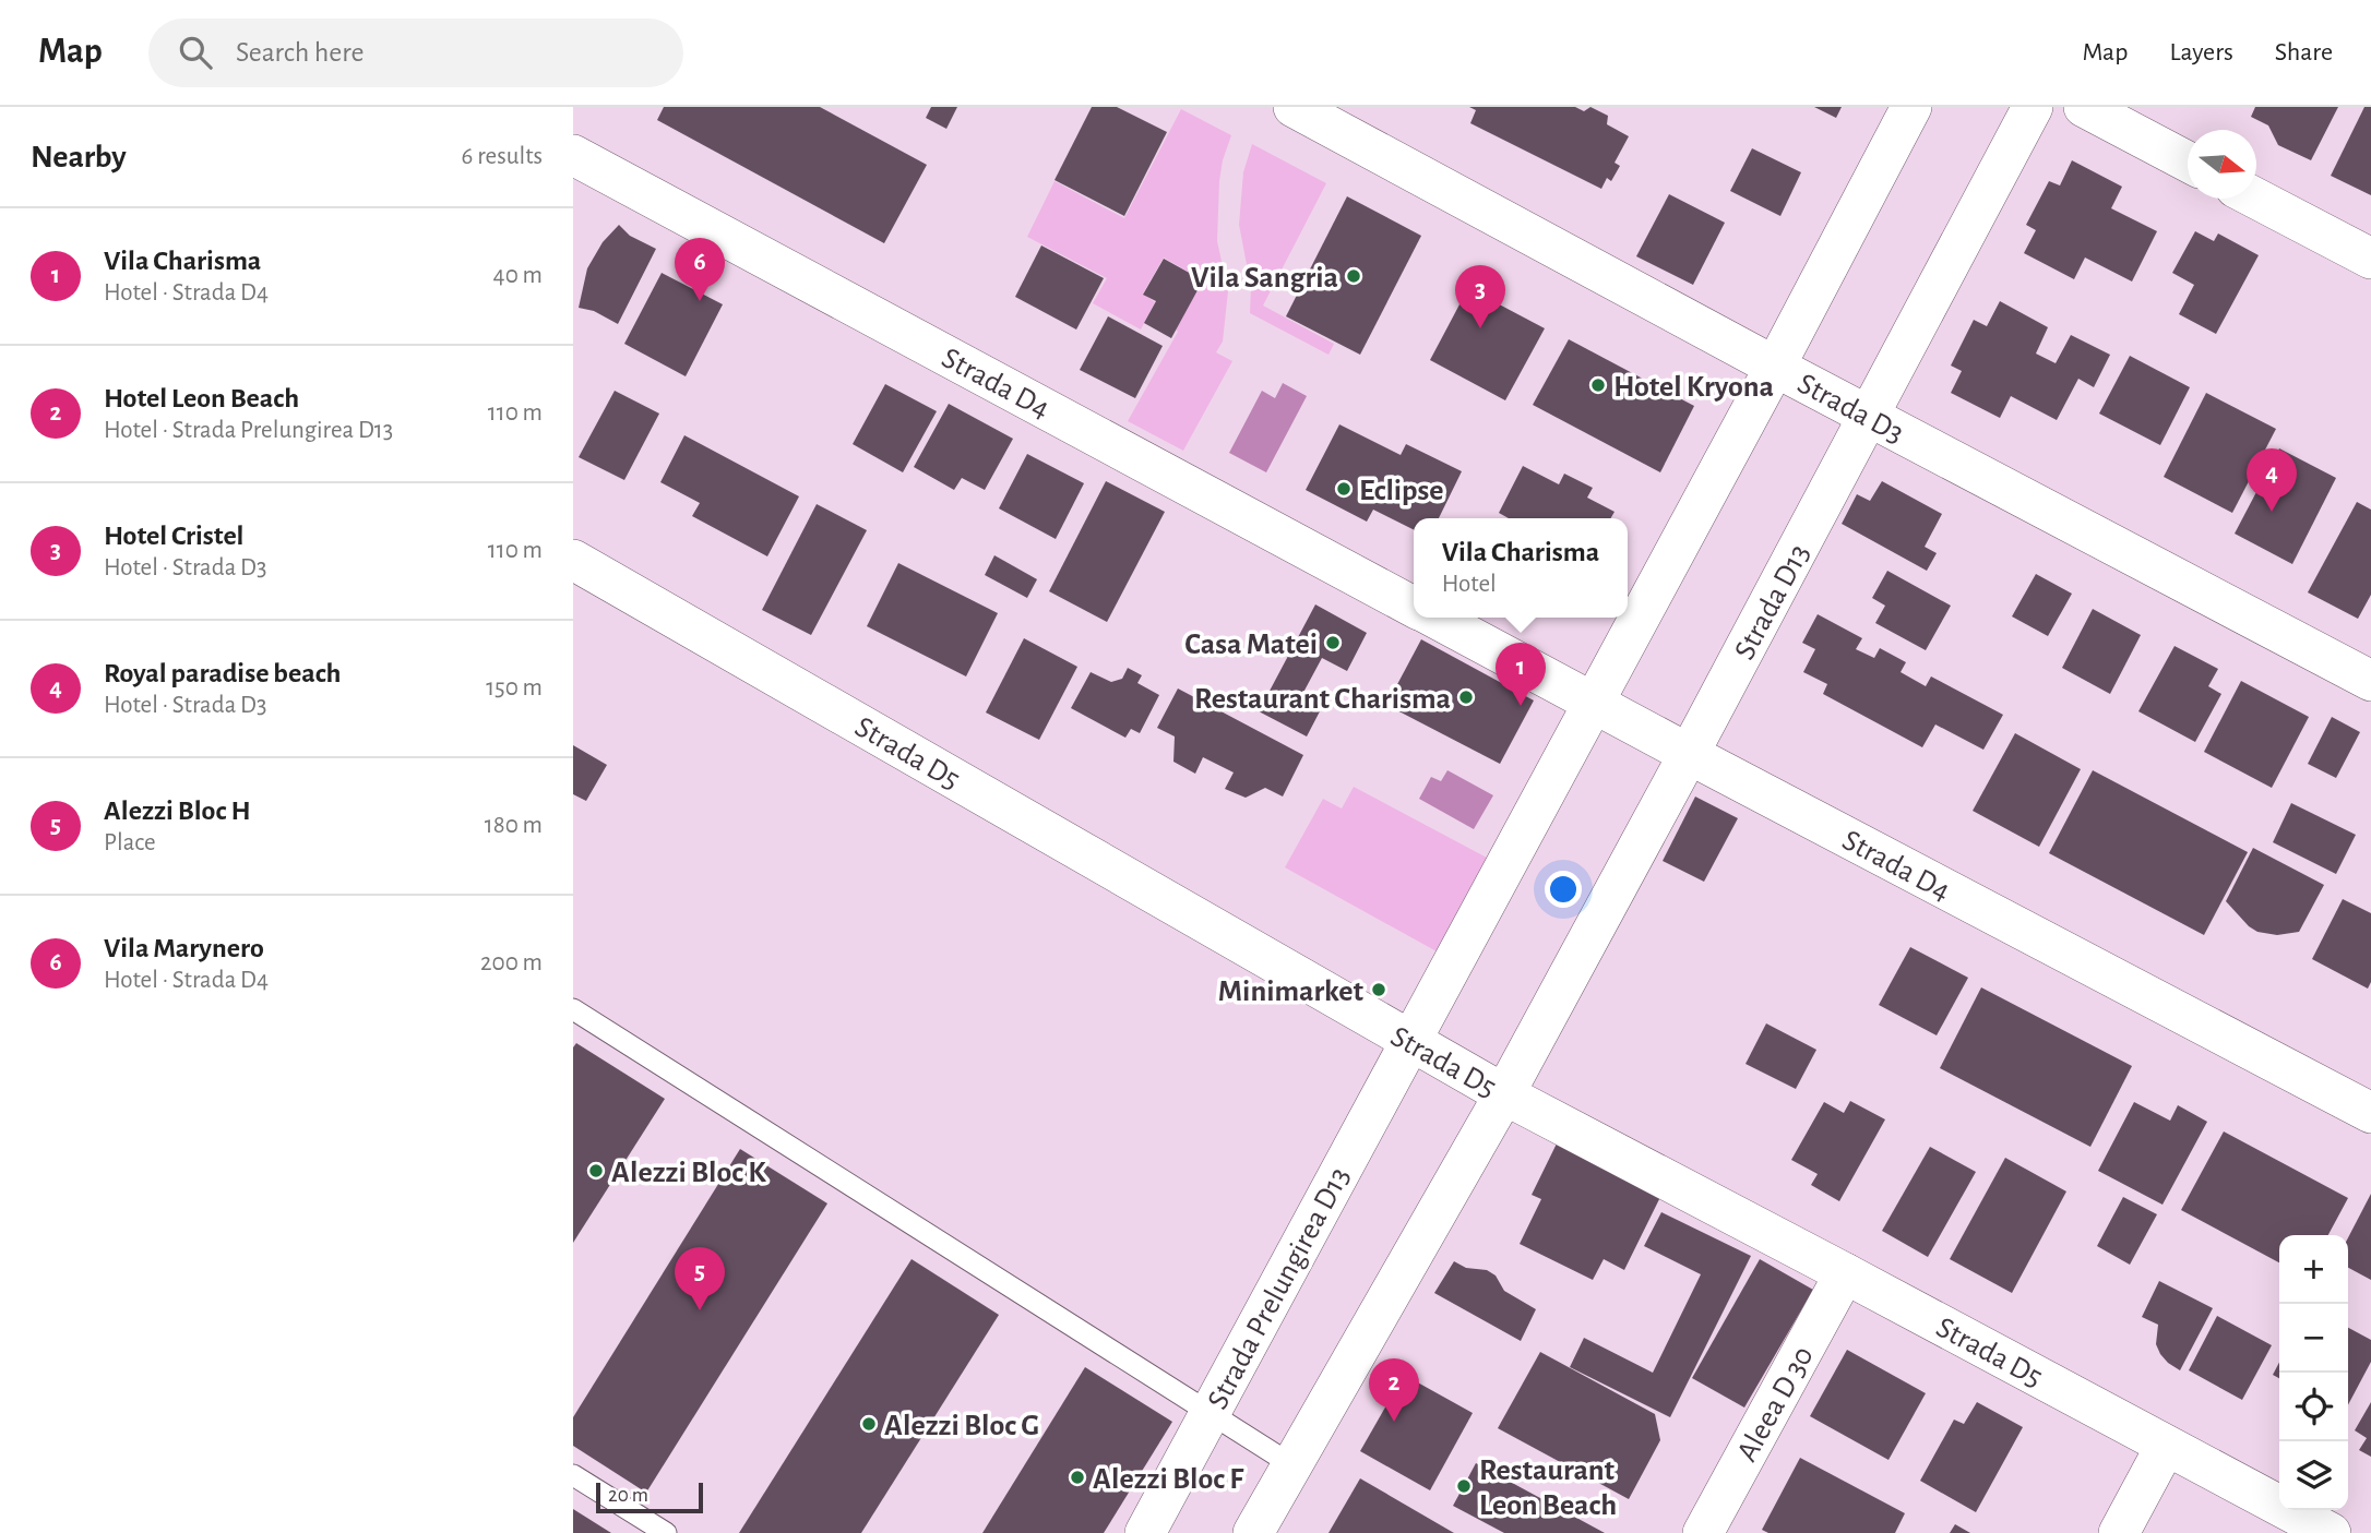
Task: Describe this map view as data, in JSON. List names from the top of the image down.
{
  "streets": {
    "street": [
      "Strada D4",
      "Strada D3",
      "Strada D13",
      "Strada D5",
      "Strada Prelungirea D13",
      "Aleea D 30"
    ]
  },
  "crossings": [
    ["Strada D4", "Strada D13"],
    ["Strada D3", "Strada D13"],
    ["Strada D13", "Strada D5"],
    ["Strada D5", "Strada Prelungirea D13"],
    ["Strada D5", "Aleea D 30"]
  ],
  "places": [
    "Vila Sangria",
    "Hotel Kryona",
    "Eclipse",
    "Casa Matei",
    "Restaurant Charisma",
    "Minimarket",
    "Alezzi Bloc K",
    "Alezzi Bloc G",
    "Alezzi Bloc F",
    "Restaurant Leon Beach"
  ],
  "scale_bar": "20 m",
  "north": "right",
  "page": {
    "header": "Map",
    "search": "Search here",
    "nav": ["Map", "Layers", "Share"],
    "heading": ["Nearby", "6 results"],
    "list": [
      {
        "mark": "1",
        "name": "Vila Charisma",
        "note": "Hotel · Strada D4",
        "value": "40 m"
      },
      {
        "mark": "2",
        "name": "Hotel Leon Beach",
        "note": "Hotel · Strada Prelungirea D13",
        "value": "110 m"
      },
      {
        "mark": "3",
        "name": "Hotel Cristel",
        "note": "Hotel · Strada D3",
        "value": "110 m"
      },
      {
        "mark": "4",
        "name": "Royal paradise beach",
        "note": "Hotel · Strada D3",
        "value": "150 m"
      },
      {
        "mark": "5",
        "name": "Alezzi Bloc H",
        "note": "Place",
        "value": "180 m"
      },
      {
        "mark": "6",
        "name": "Vila Marynero",
        "note": "Hotel · Strada D4",
        "value": "200 m"
      }
    ],
    "pins": [
      "6",
      "3",
      "4",
      "1",
      "5",
      "2"
    ],
    "popup": ["Vila Charisma", "Hotel"],
    "map_buttons": ["+", "−"],
    "scale": "20 m"
  }
}
